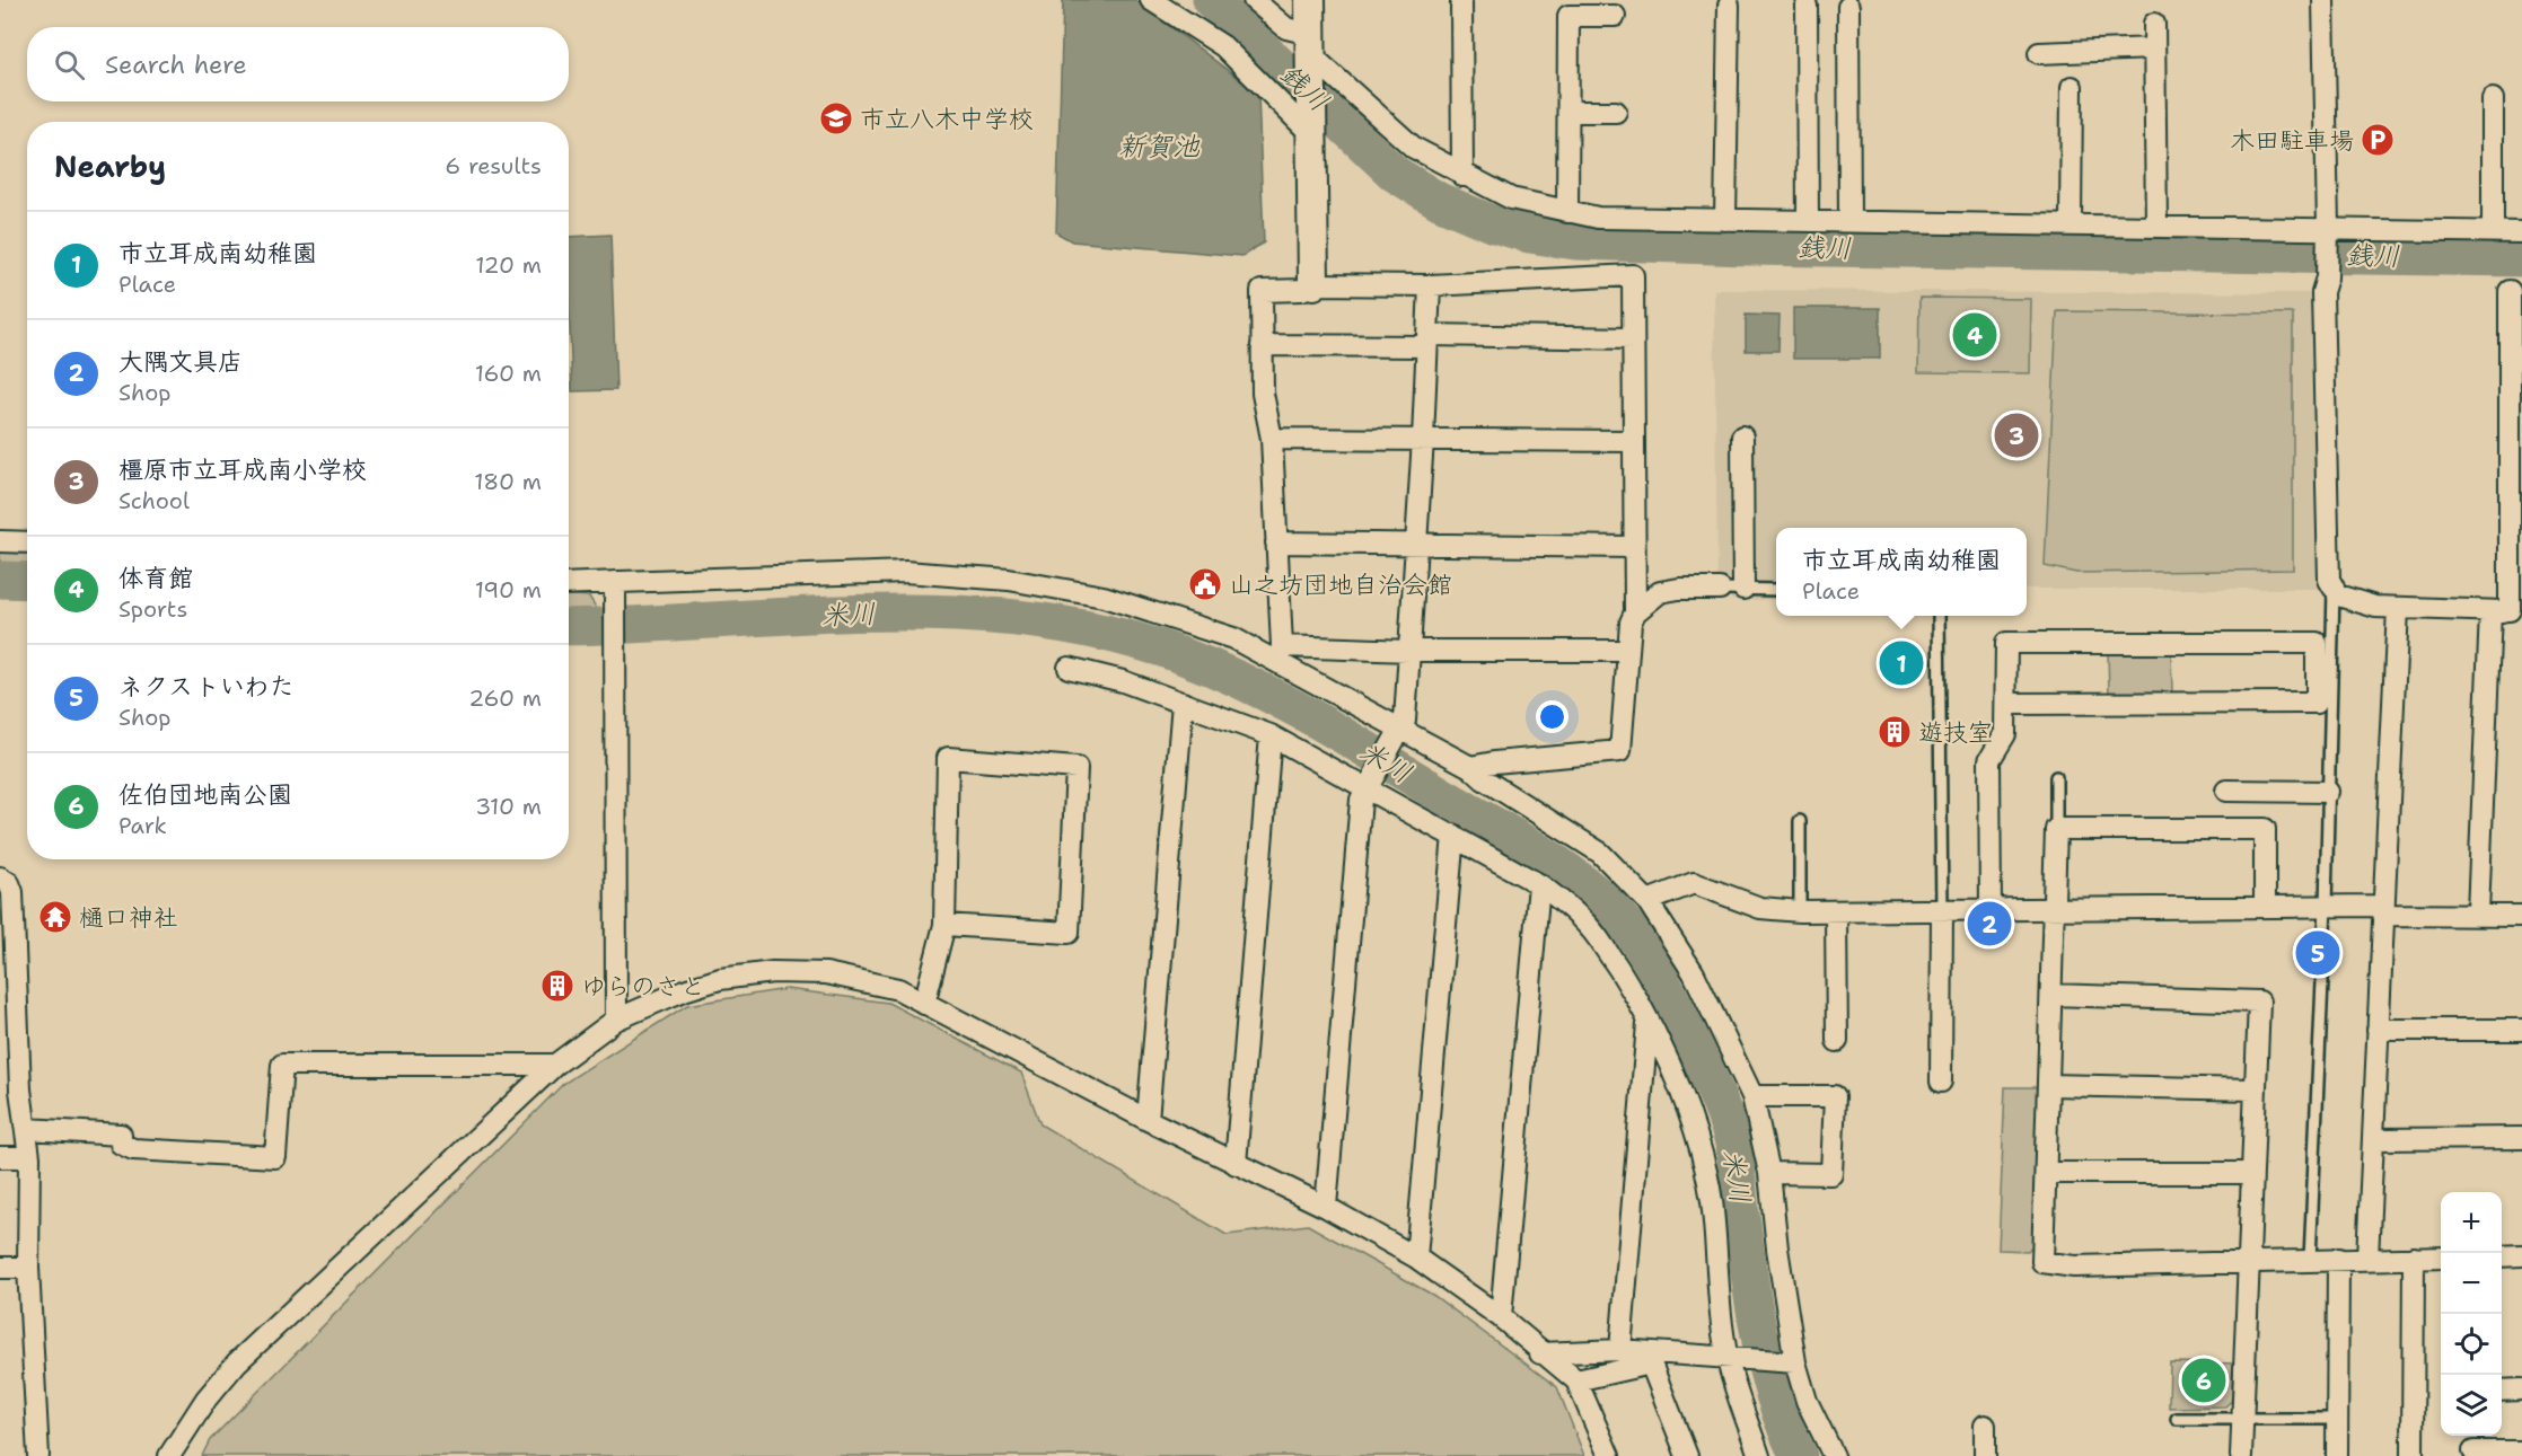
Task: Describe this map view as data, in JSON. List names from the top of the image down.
{
  "water": ["銭川", "新賀池", "米川"],
  "places": {
    "school or university": ["市立八木中学校"],
    "parking": ["木田駐車場"],
    "public building": ["山之坊団地自治会館"],
    "building": ["遊技室", "ゆらのさと"],
    "temple": ["樋口神社"]
  },
  "page": {
    "search": "Search here",
    "heading": ["Nearby", "6 results"],
    "list": [
      {
        "mark": "1",
        "name": "市立耳成南幼稚園",
        "note": "Place",
        "value": "120 m"
      },
      {
        "mark": "2",
        "name": "大隅文具店",
        "note": "Shop",
        "value": "160 m"
      },
      {
        "mark": "3",
        "name": "橿原市立耳成南小学校",
        "note": "School",
        "value": "180 m"
      },
      {
        "mark": "4",
        "name": "体育館",
        "note": "Sports",
        "value": "190 m"
      },
      {
        "mark": "5",
        "name": "ネクストいわた",
        "note": "Shop",
        "value": "260 m"
      },
      {
        "mark": "6",
        "name": "佐伯団地南公園",
        "note": "Park",
        "value": "310 m"
      }
    ],
    "pins": [
      "4",
      "3",
      "1",
      "2",
      "5",
      "6"
    ],
    "popup": ["市立耳成南幼稚園", "Place"],
    "map_buttons": ["+", "−"]
  }
}
